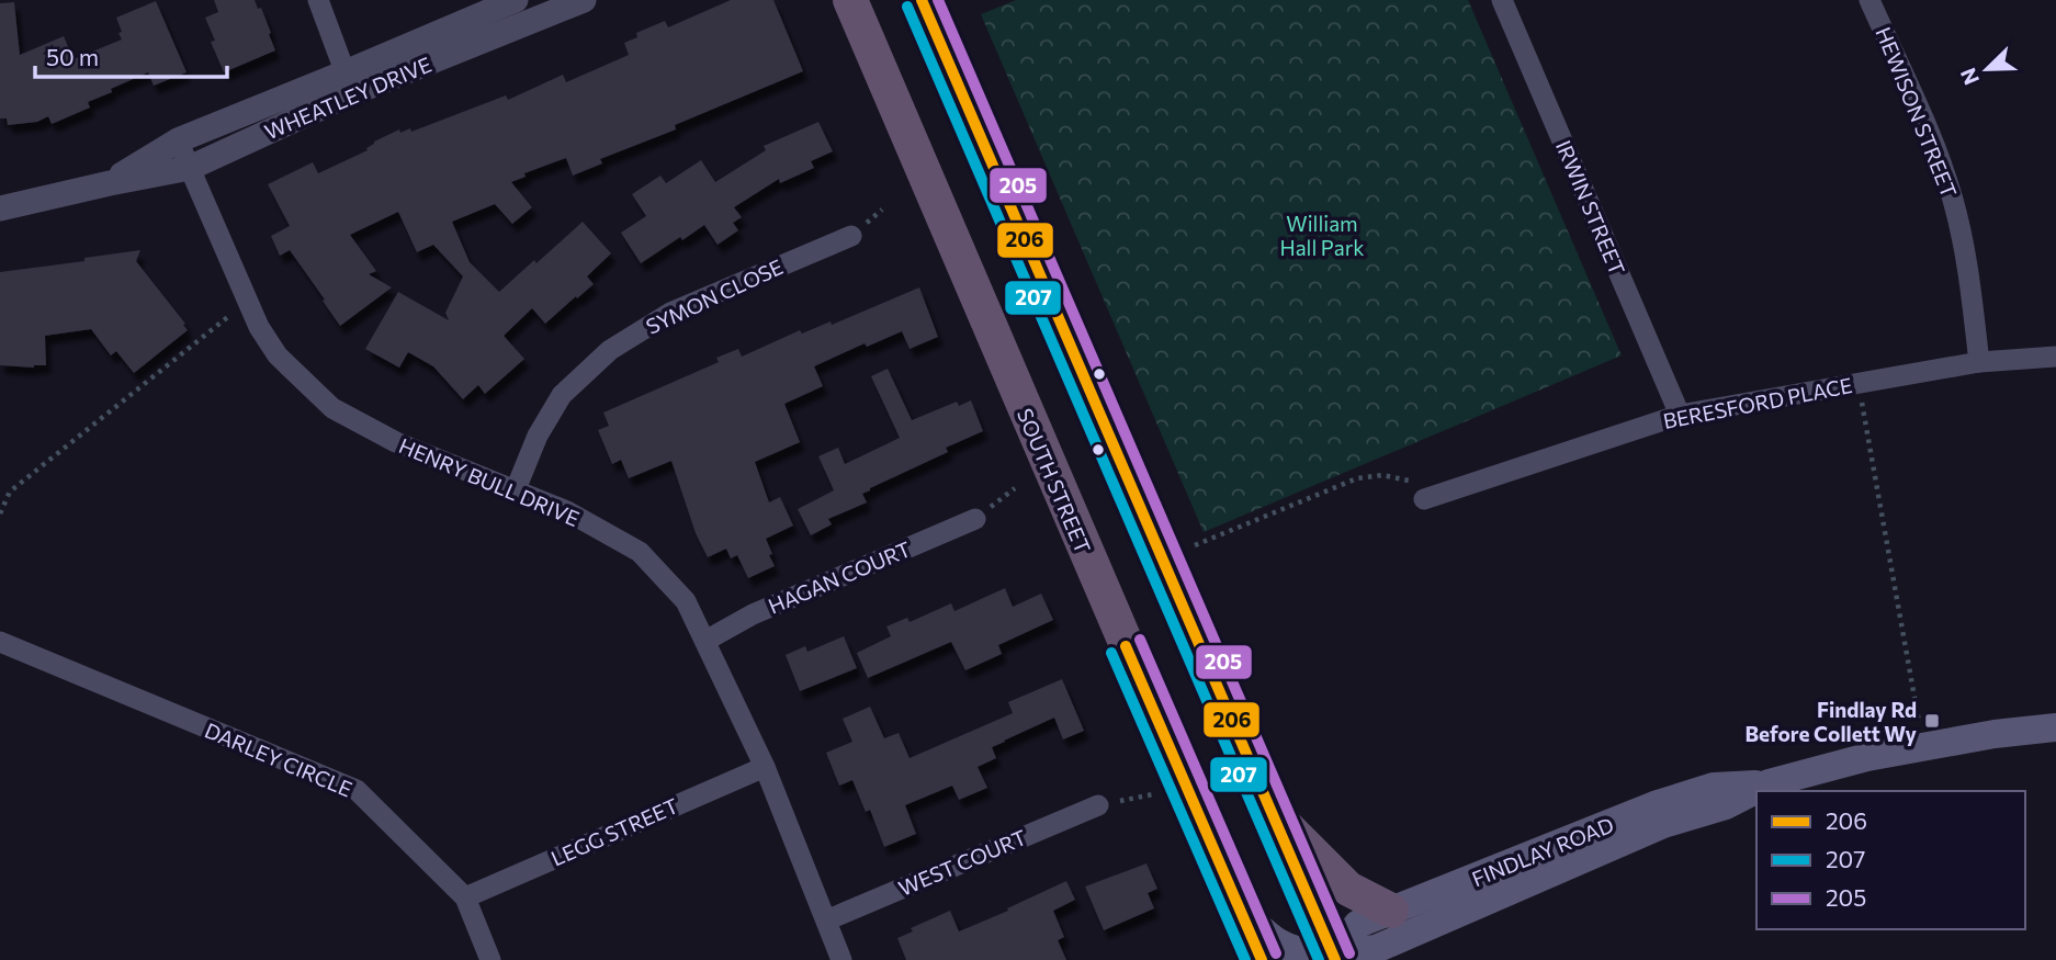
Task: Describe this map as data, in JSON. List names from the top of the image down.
{
  "streets": {
    "highway": ["SOUTH STREET"],
    "main road": ["FINDLAY ROAD"],
    "street": [
      "WHEATLEY DRIVE",
      "HEWISON STREET",
      "IRWIN STREET",
      "SYMON CLOSE",
      "BERESFORD PLACE",
      "HENRY BULL DRIVE",
      "HAGAN COURT",
      "DARLEY CIRCLE",
      "LEGG STREET",
      "WEST COURT"
    ]
  },
  "crossings": [
    ["WHEATLEY DRIVE", "HENRY BULL DRIVE"],
    ["HEWISON STREET", "BERESFORD PLACE"],
    ["IRWIN STREET", "BERESFORD PLACE"],
    ["SYMON CLOSE", "HENRY BULL DRIVE"],
    ["SOUTH STREET", "FINDLAY ROAD"],
    ["HENRY BULL DRIVE", "HAGAN COURT"],
    ["HENRY BULL DRIVE", "LEGG STREET"],
    ["HENRY BULL DRIVE", "WEST COURT"],
    ["DARLEY CIRCLE", "LEGG STREET"]
  ],
  "parks": ["William Hall Park"],
  "places": {
    "transit": ["Findlay Rd Before Collett Wy"]
  },
  "lines": ["transit line 206", "transit line 205", "transit line 207"],
  "legend": ["206", "207", "205"],
  "scale_bar": "50 m",
  "north": "bottom left"
}
